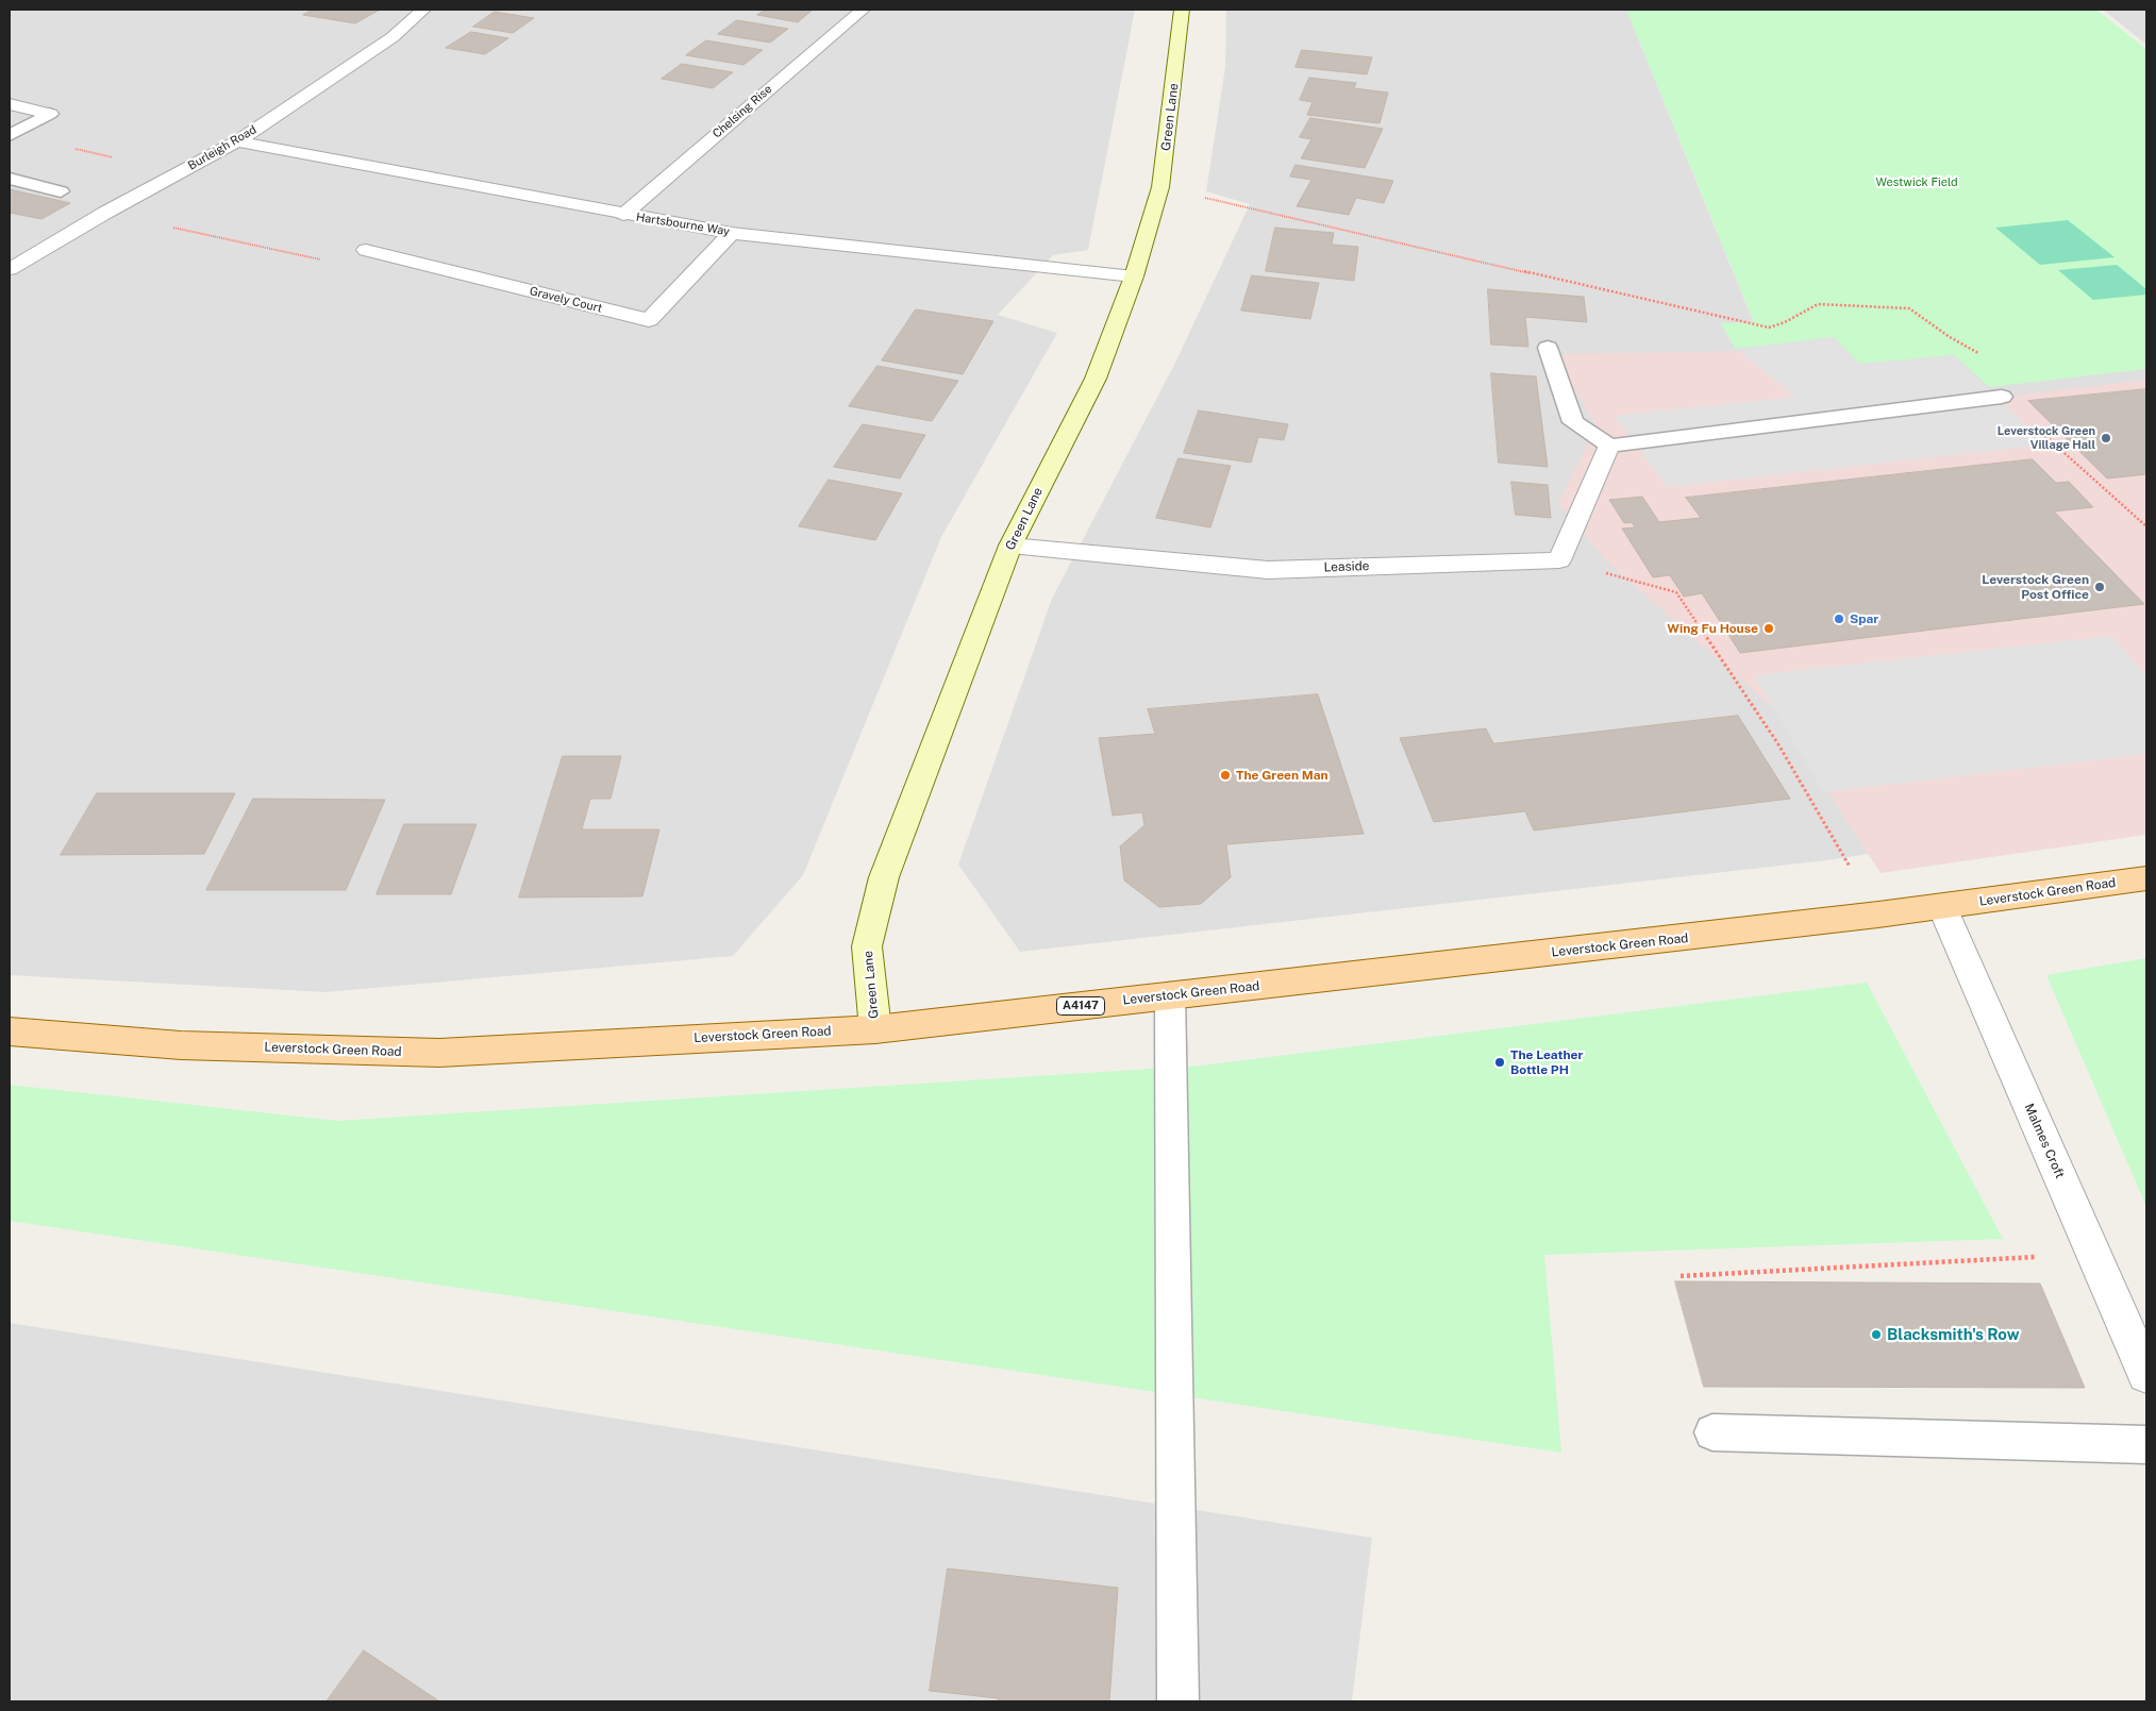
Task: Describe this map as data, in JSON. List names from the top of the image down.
{
  "streets": {
    "main road": ["Leverstock Green Road", "A4147"],
    "street": [
      "Chelsing Rise",
      "Green Lane",
      "Burleigh Road",
      "Hartsbourne Way",
      "Gravely Court",
      "Leaside",
      "Malmes Croft"
    ]
  },
  "crossings": [
    ["Chelsing Rise", "Hartsbourne Way"],
    ["Green Lane", "Hartsbourne Way"],
    ["Green Lane", "Leaside"],
    ["Green Lane", "Leverstock Green Road"],
    ["Burleigh Road", "Hartsbourne Way"],
    ["Hartsbourne Way", "Gravely Court"],
    ["Leverstock Green Road", "Malmes Croft"]
  ],
  "parks": ["Westwick Field"],
  "places": [
    "Leverstock Green Village Hall",
    "Leverstock Green Post Office",
    "Spar",
    "Wing Fu House",
    "The Green Man",
    "The Leather Bottle PH",
    "Blacksmith's Row"
  ]
}
